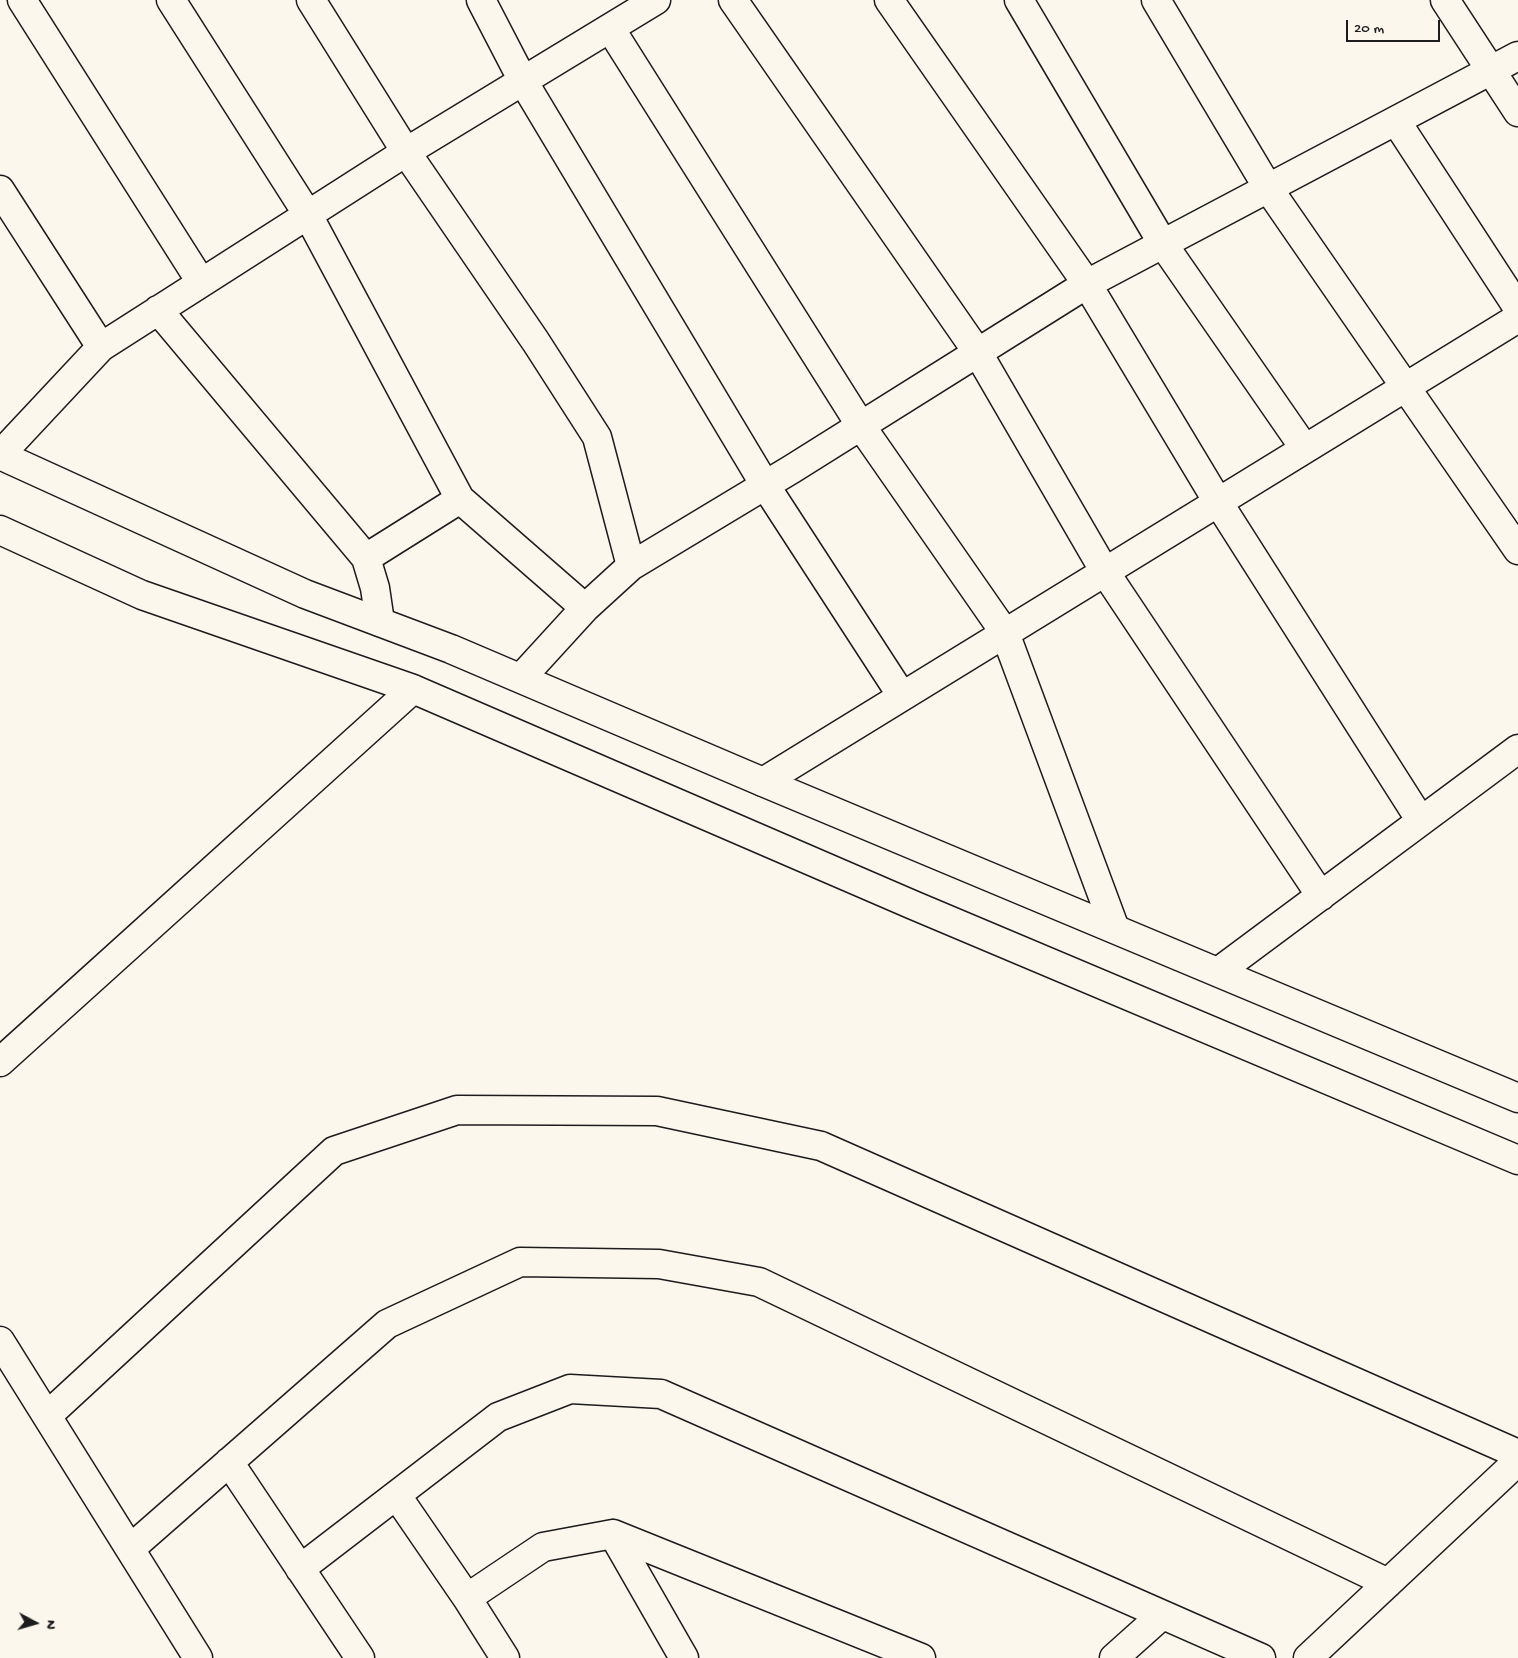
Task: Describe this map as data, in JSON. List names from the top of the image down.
{
  "scale_bar": "20 m",
  "north": "right"
}
